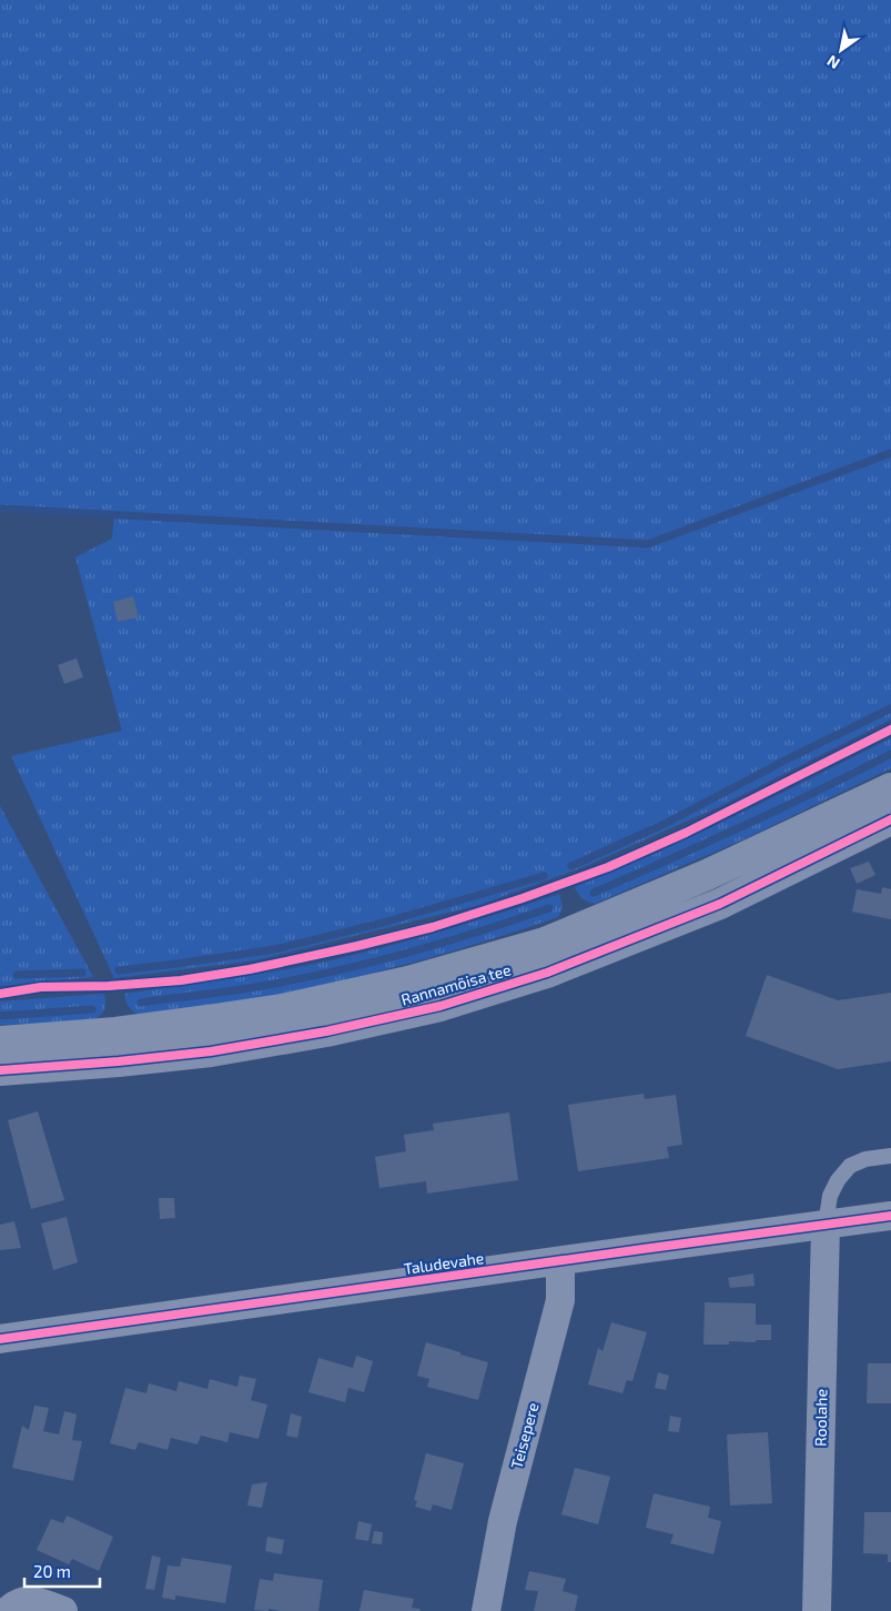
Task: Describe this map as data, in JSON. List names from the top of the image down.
{
  "streets": {
    "street": [
      "Rannamõisa tee",
      "Taludevahe",
      "Roolahe",
      "Teisepere"
    ]
  },
  "crossings": [
    ["Taludevahe", "Roolahe"],
    ["Taludevahe", "Teisepere"]
  ],
  "scale_bar": "20 m",
  "north": "bottom left"
}
